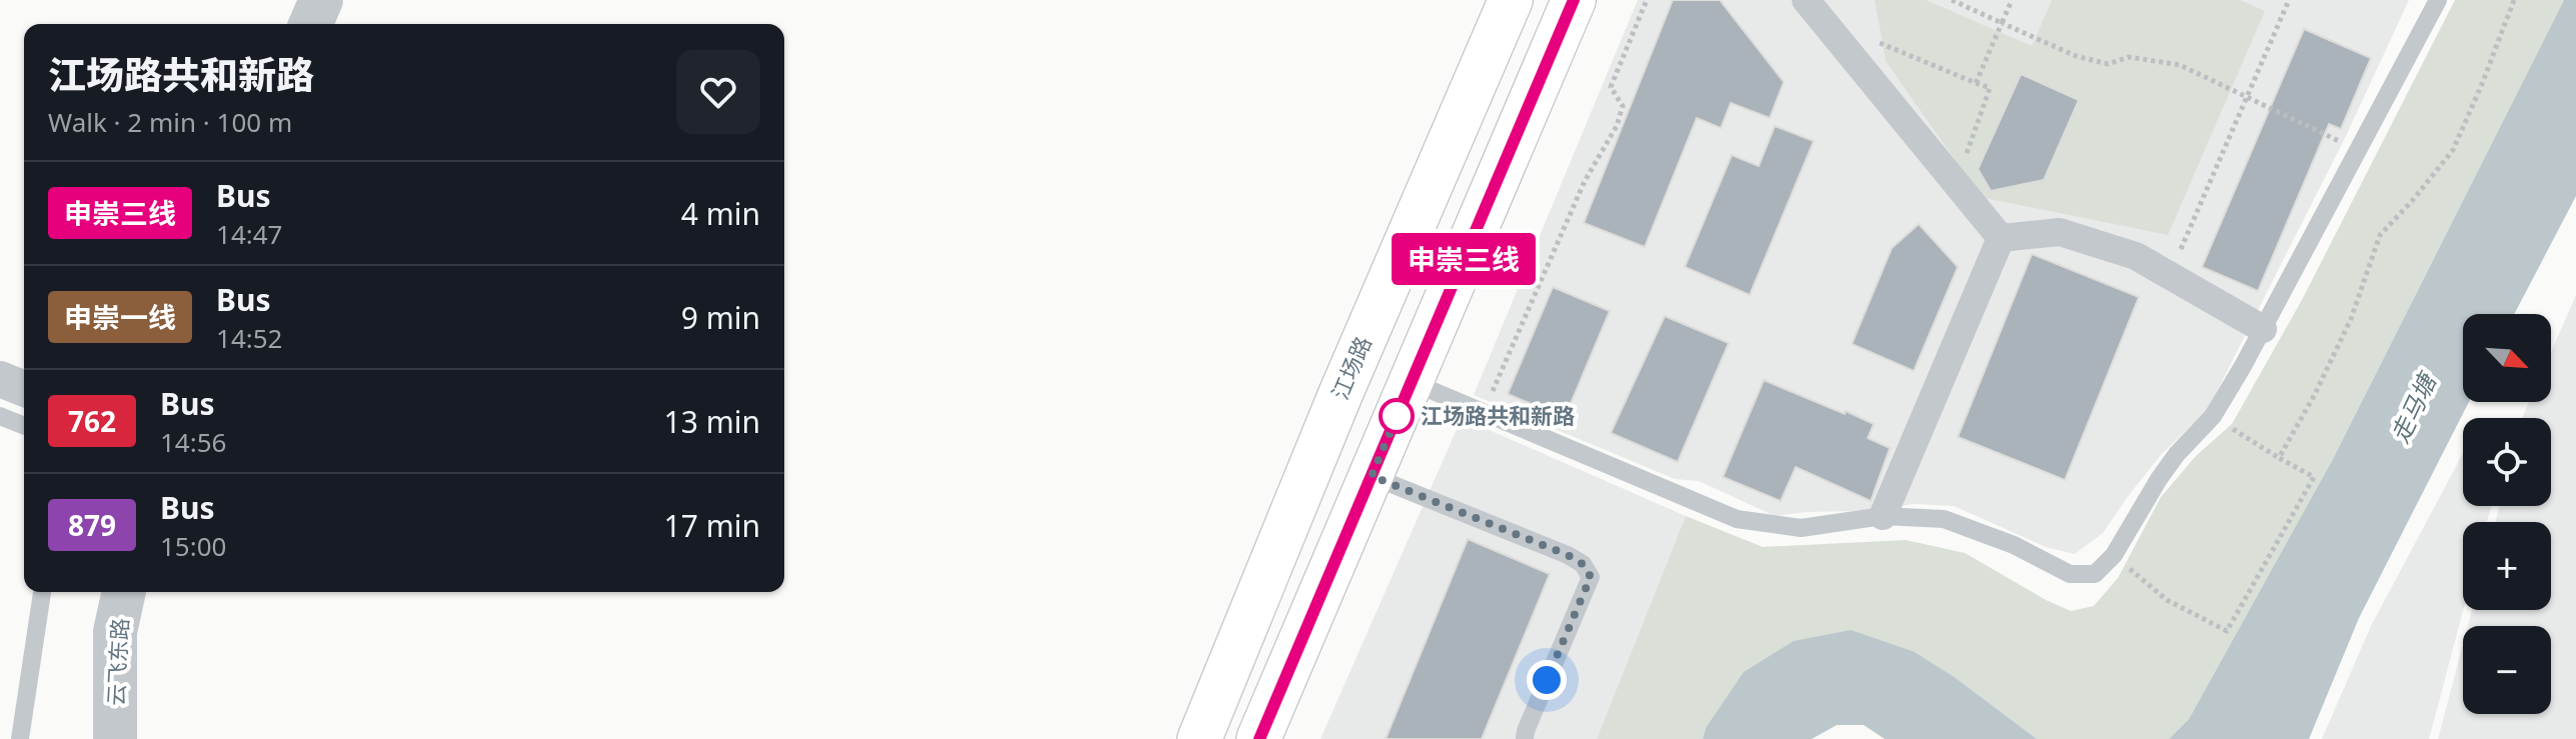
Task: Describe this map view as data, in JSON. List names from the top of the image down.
{
  "streets": {
    "main road": ["江场路"],
    "street": ["云飞东路"]
  },
  "water": ["走马塘"],
  "places": ["江场路共和新路"],
  "lines": ["bus line 申崇三线"],
  "north": "bottom right",
  "page": {
    "on_map": "申崇三线",
    "heading": ["江场路共和新路", "Walk · 2 min · 100 m"],
    "list": [
      {
        "mark": "申崇三线",
        "name": "Bus",
        "note": "14:47",
        "value": "4 min"
      },
      {
        "mark": "申崇一线",
        "name": "Bus",
        "note": "14:52",
        "value": "9 min"
      },
      {
        "mark": "762",
        "name": "Bus",
        "note": "14:56",
        "value": "13 min"
      },
      {
        "mark": "879",
        "name": "Bus",
        "note": "15:00",
        "value": "17 min"
      }
    ],
    "map_buttons": ["+", "−"]
  }
}
